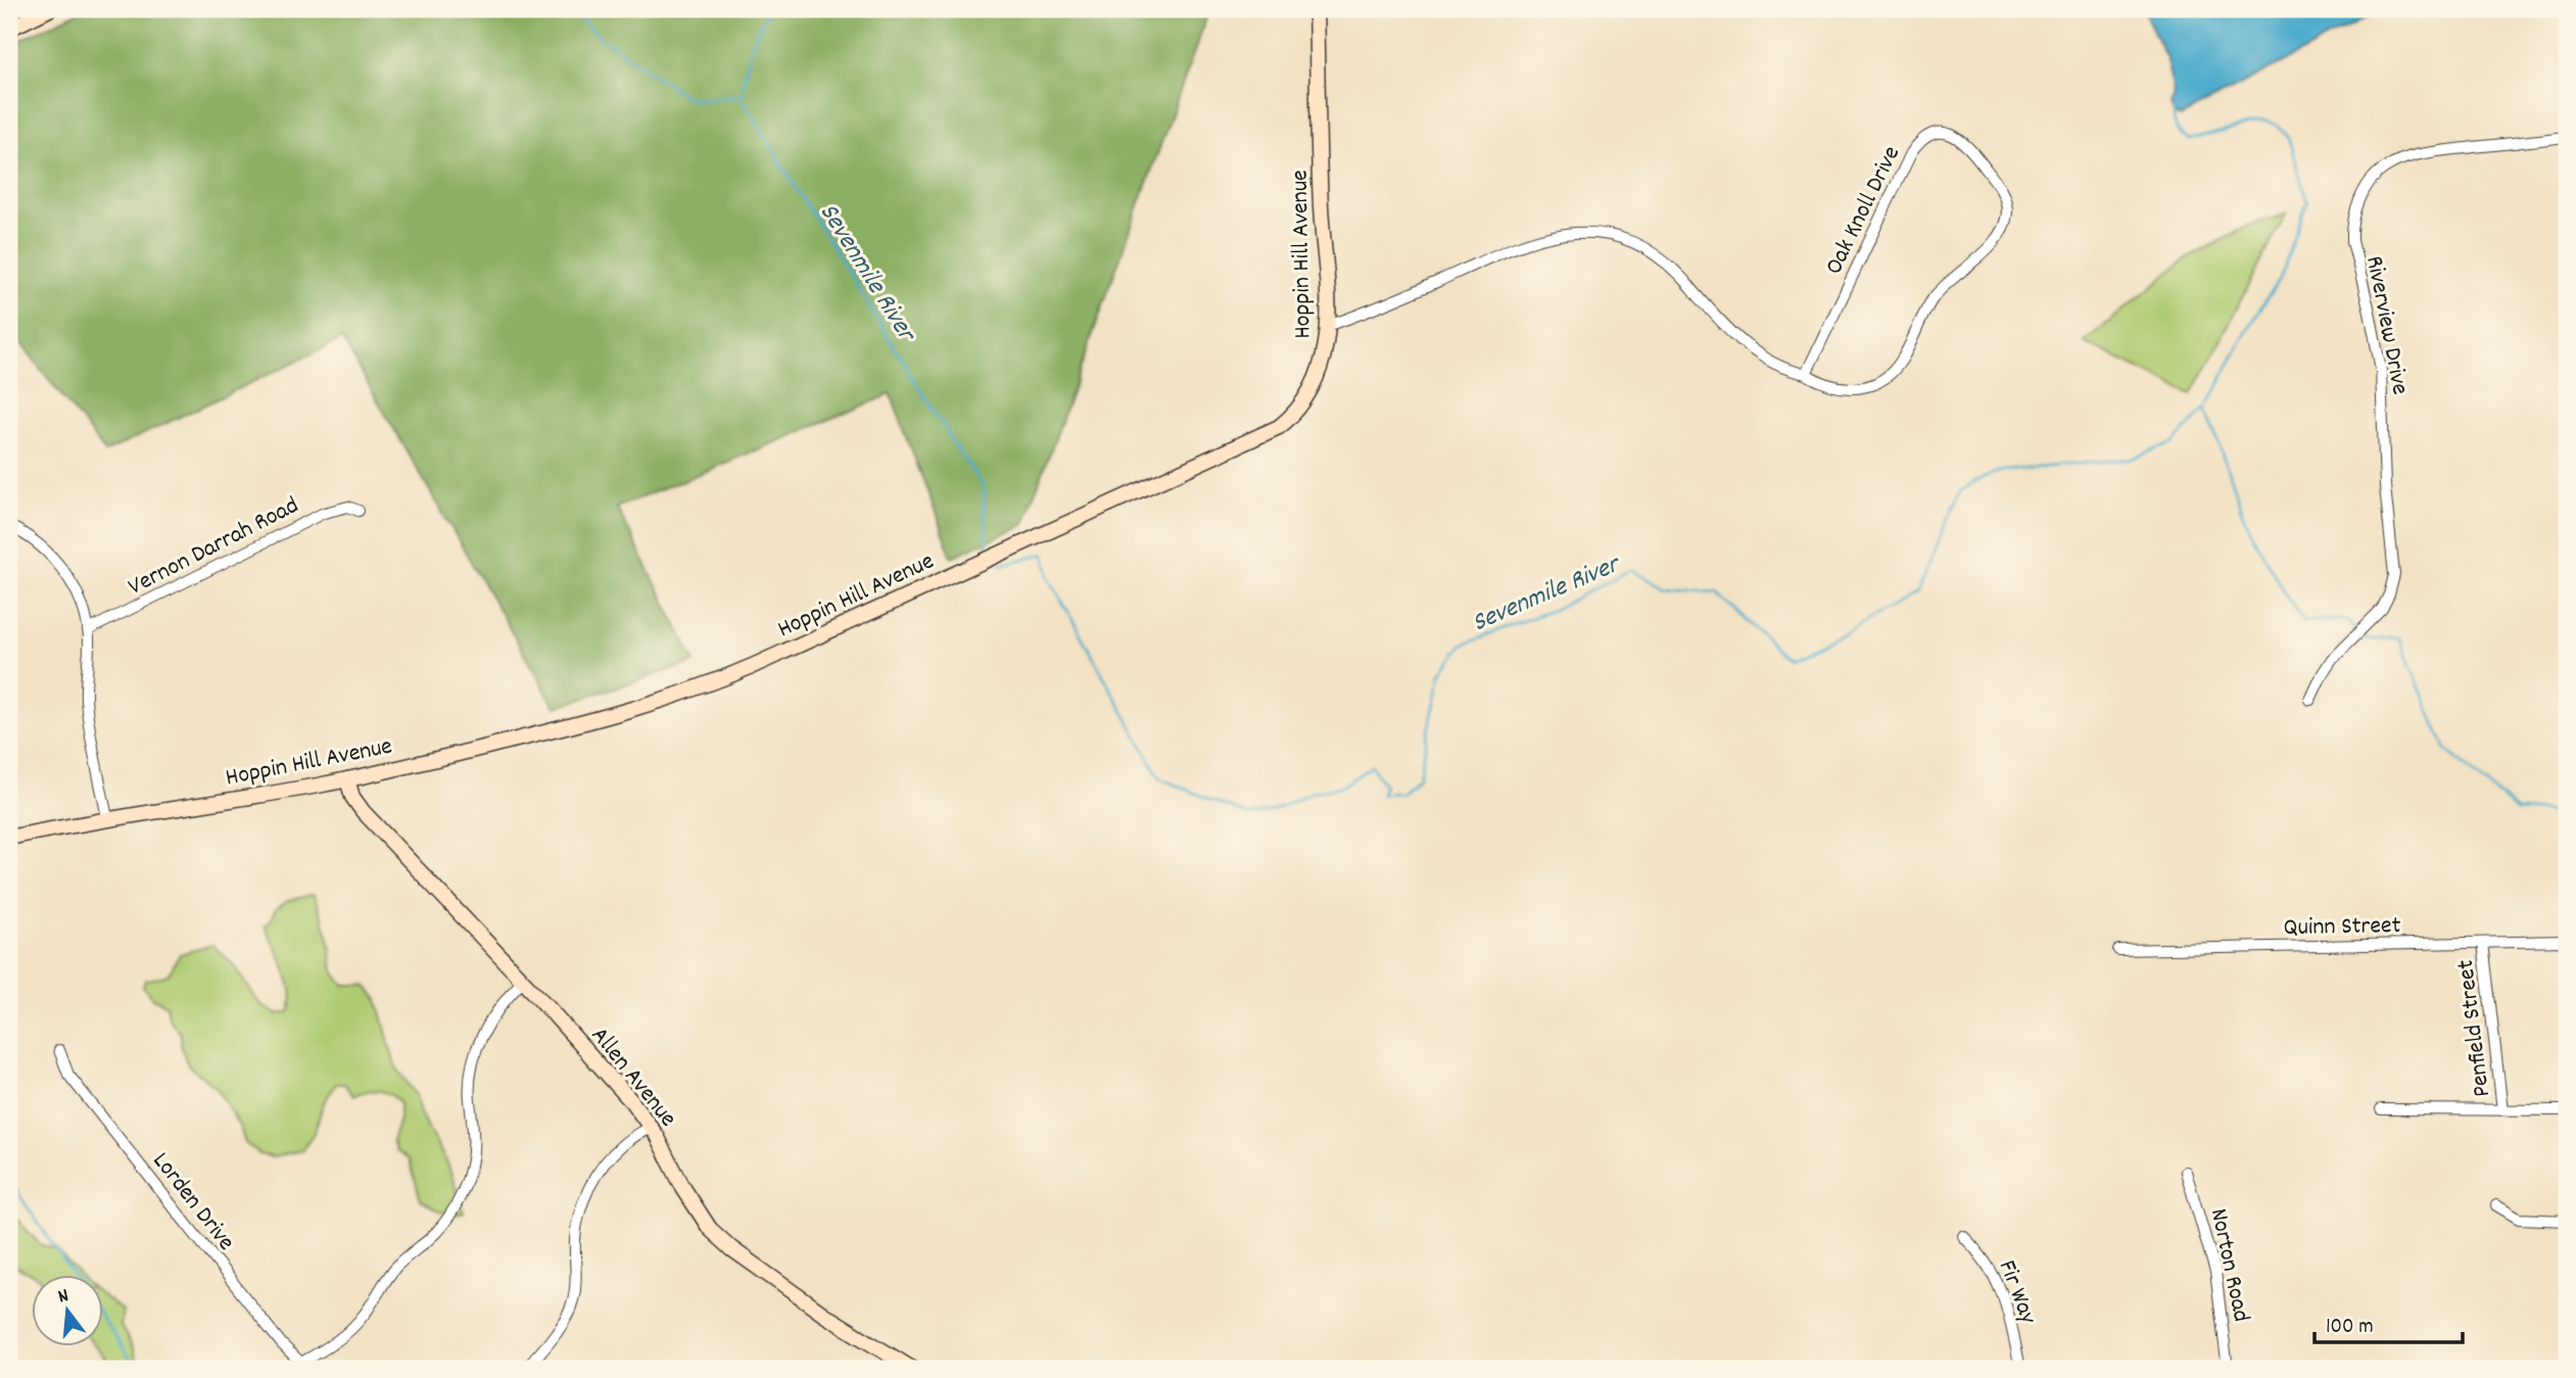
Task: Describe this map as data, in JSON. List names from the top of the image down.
{
  "streets": {
    "street": [
      "Oak Knoll Drive",
      "Hoppin Hill Avenue",
      "Riverview Drive",
      "Vernon Darrah Road",
      "Quinn Street",
      "Penfield Street",
      "Allen Avenue",
      "Lorden Drive",
      "Norton Road",
      "Fir Way"
    ]
  },
  "crossings": [
    ["Oak Knoll Drive", "Hoppin Hill Avenue"],
    ["Hoppin Hill Avenue", "Allen Avenue"],
    ["Quinn Street", "Penfield Street"]
  ],
  "water": ["Sevenmile River"],
  "scale_bar": "100 m",
  "north": "top"
}
